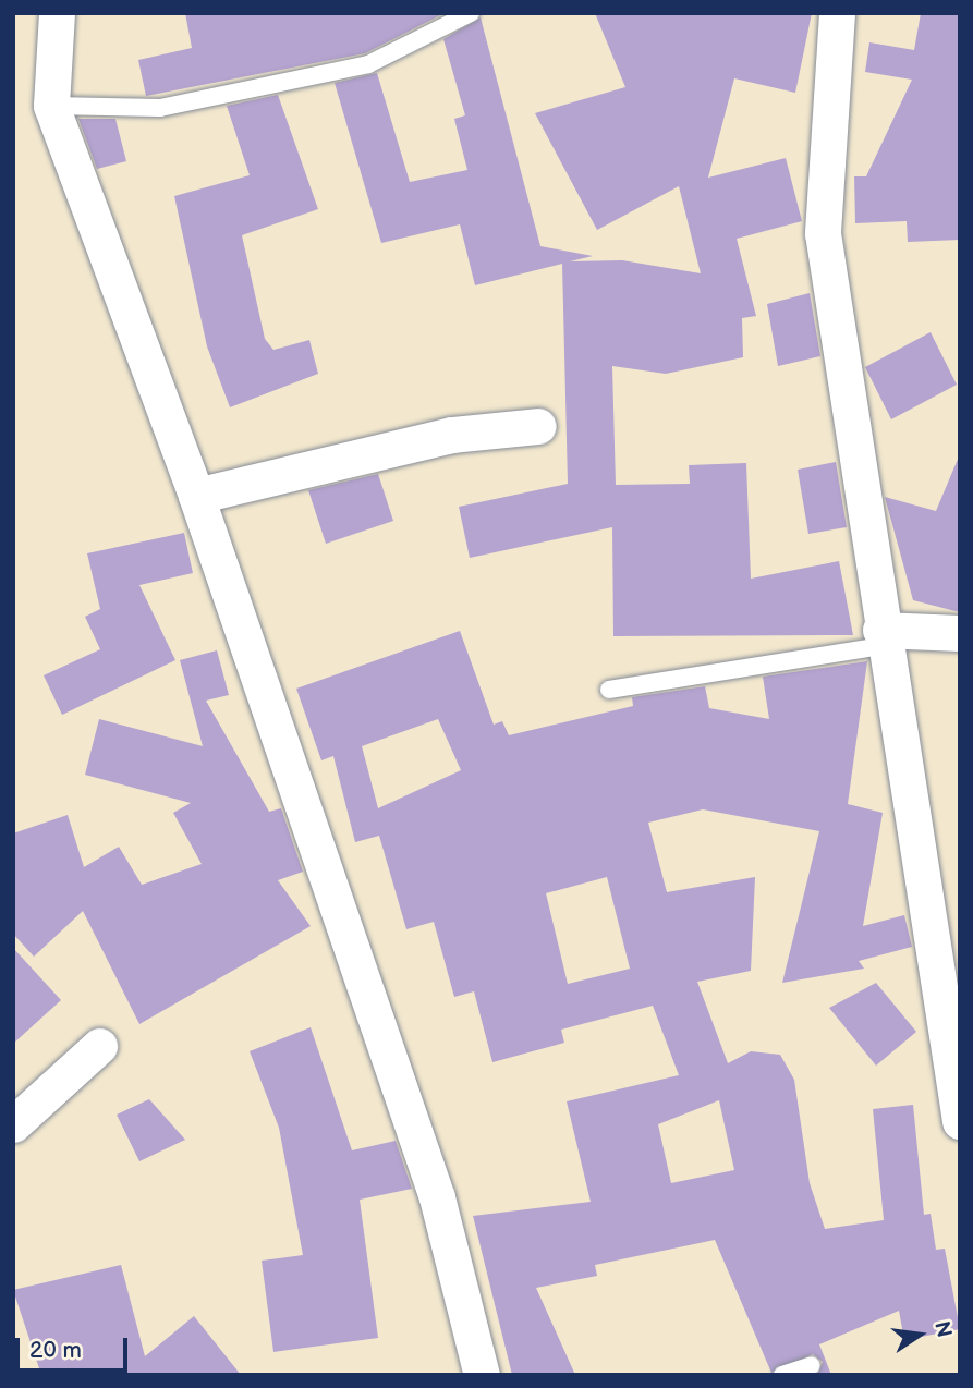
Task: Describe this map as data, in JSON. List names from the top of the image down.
{
  "scale_bar": "20 m",
  "north": "right"
}
